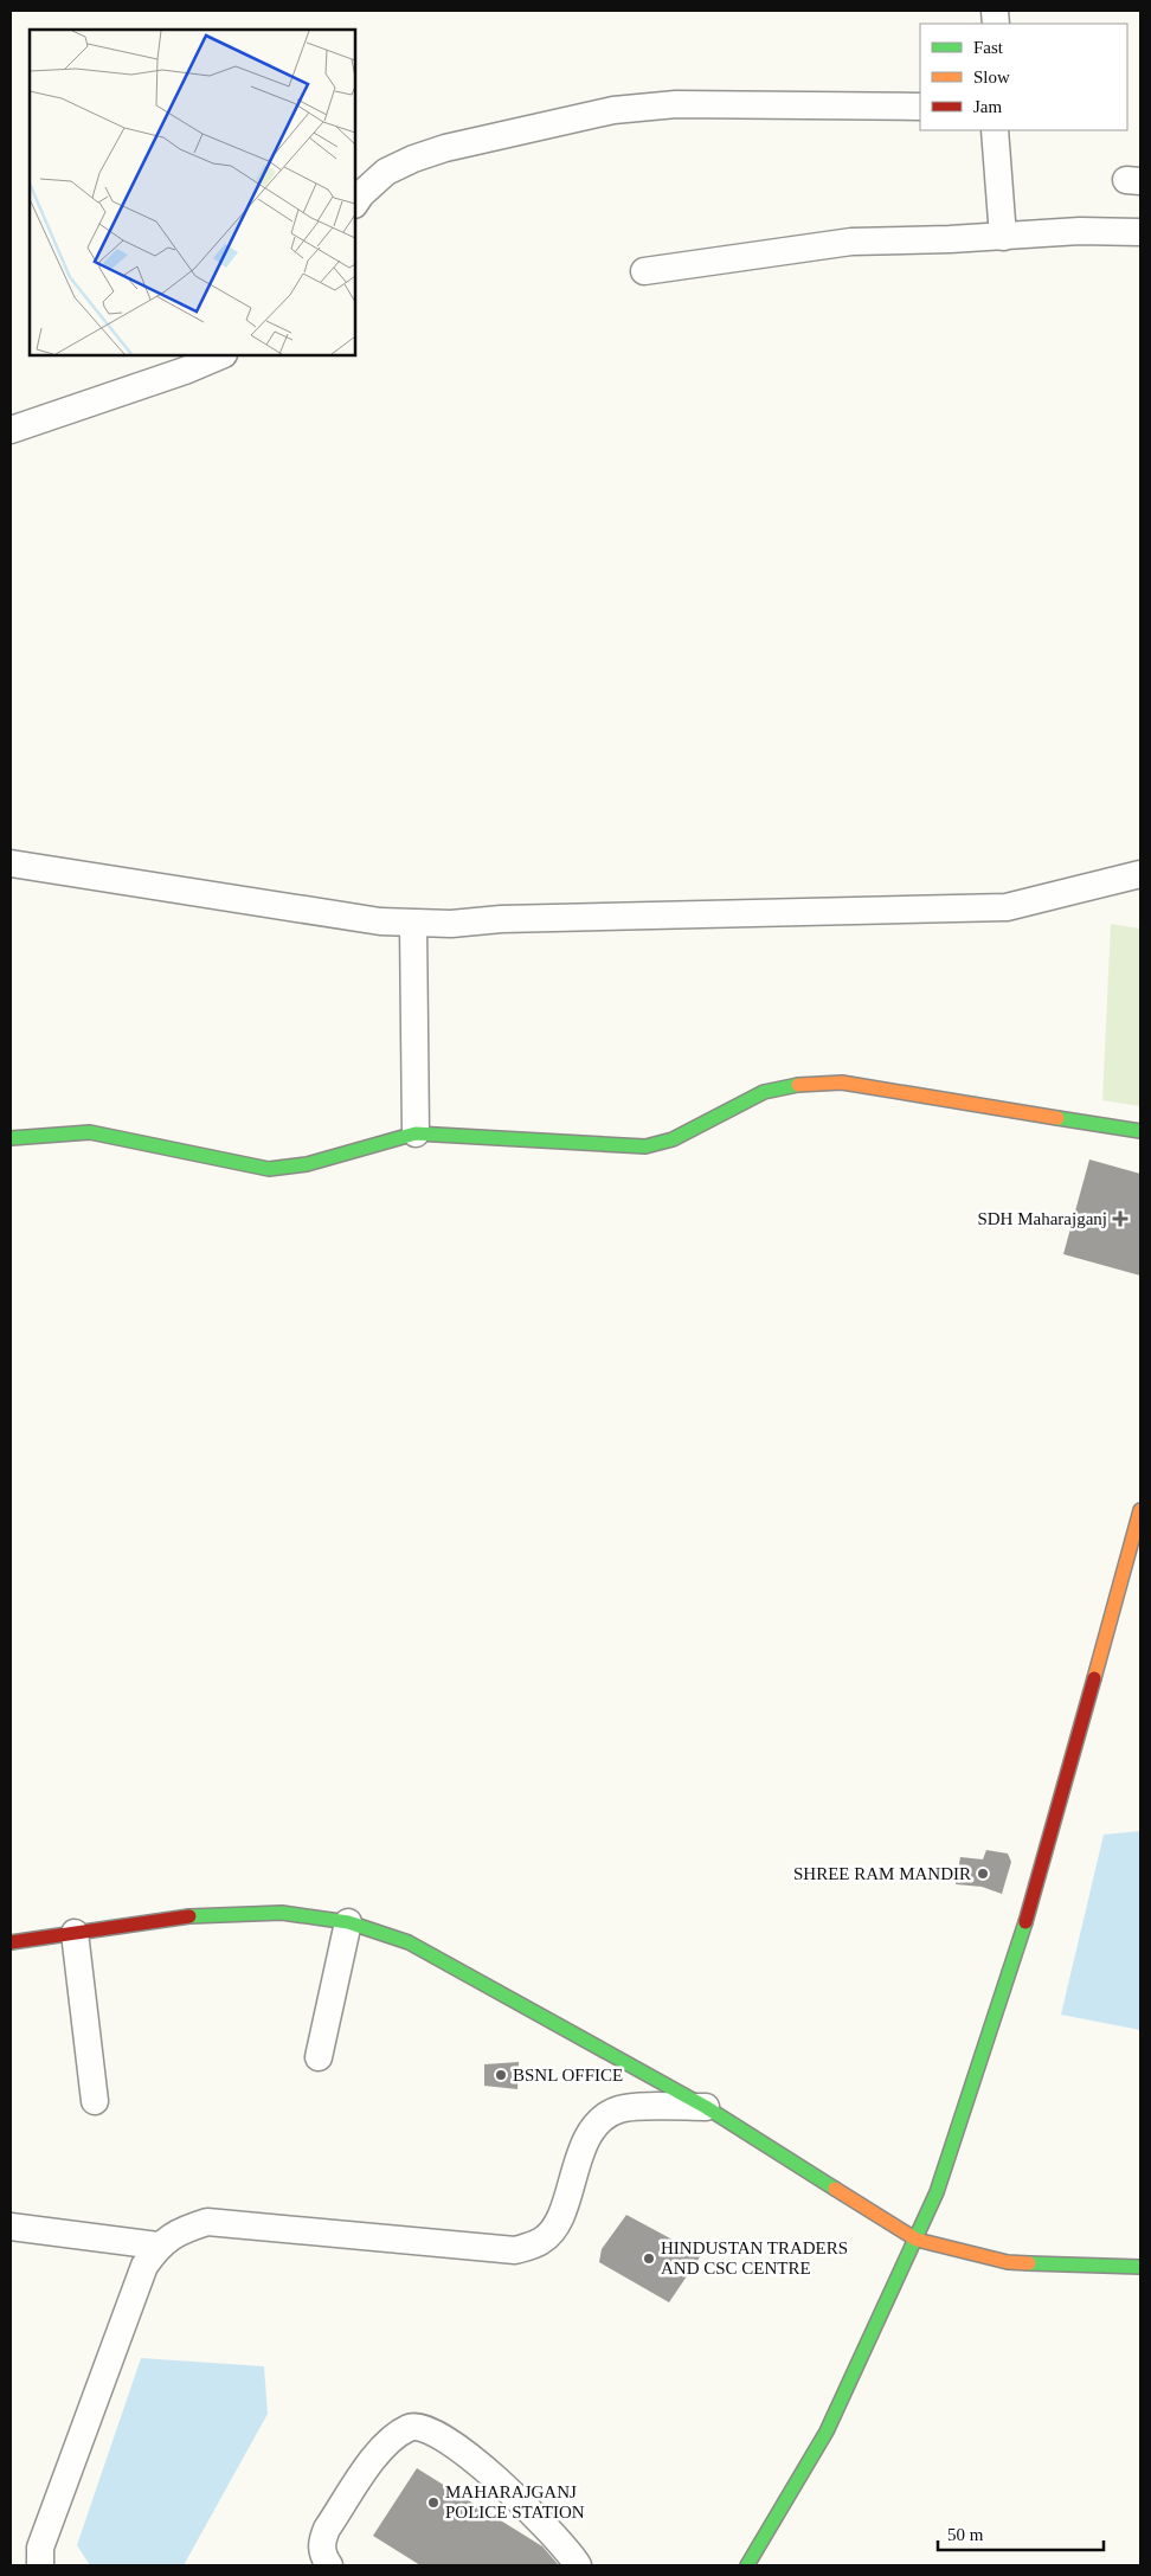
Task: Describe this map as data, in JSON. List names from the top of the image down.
{
  "places": {
    "health": ["SDH Maharajganj"],
    "other": [
      "SHREE RAM MANDIR",
      "BSNL OFFICE",
      "HINDUSTAN TRADERS AND CSC CENTRE",
      "MAHARAJGANJ POLICE STATION"
    ]
  },
  "legend": ["Fast", "Slow", "Jam"],
  "scale_bar": "50 m"
}
